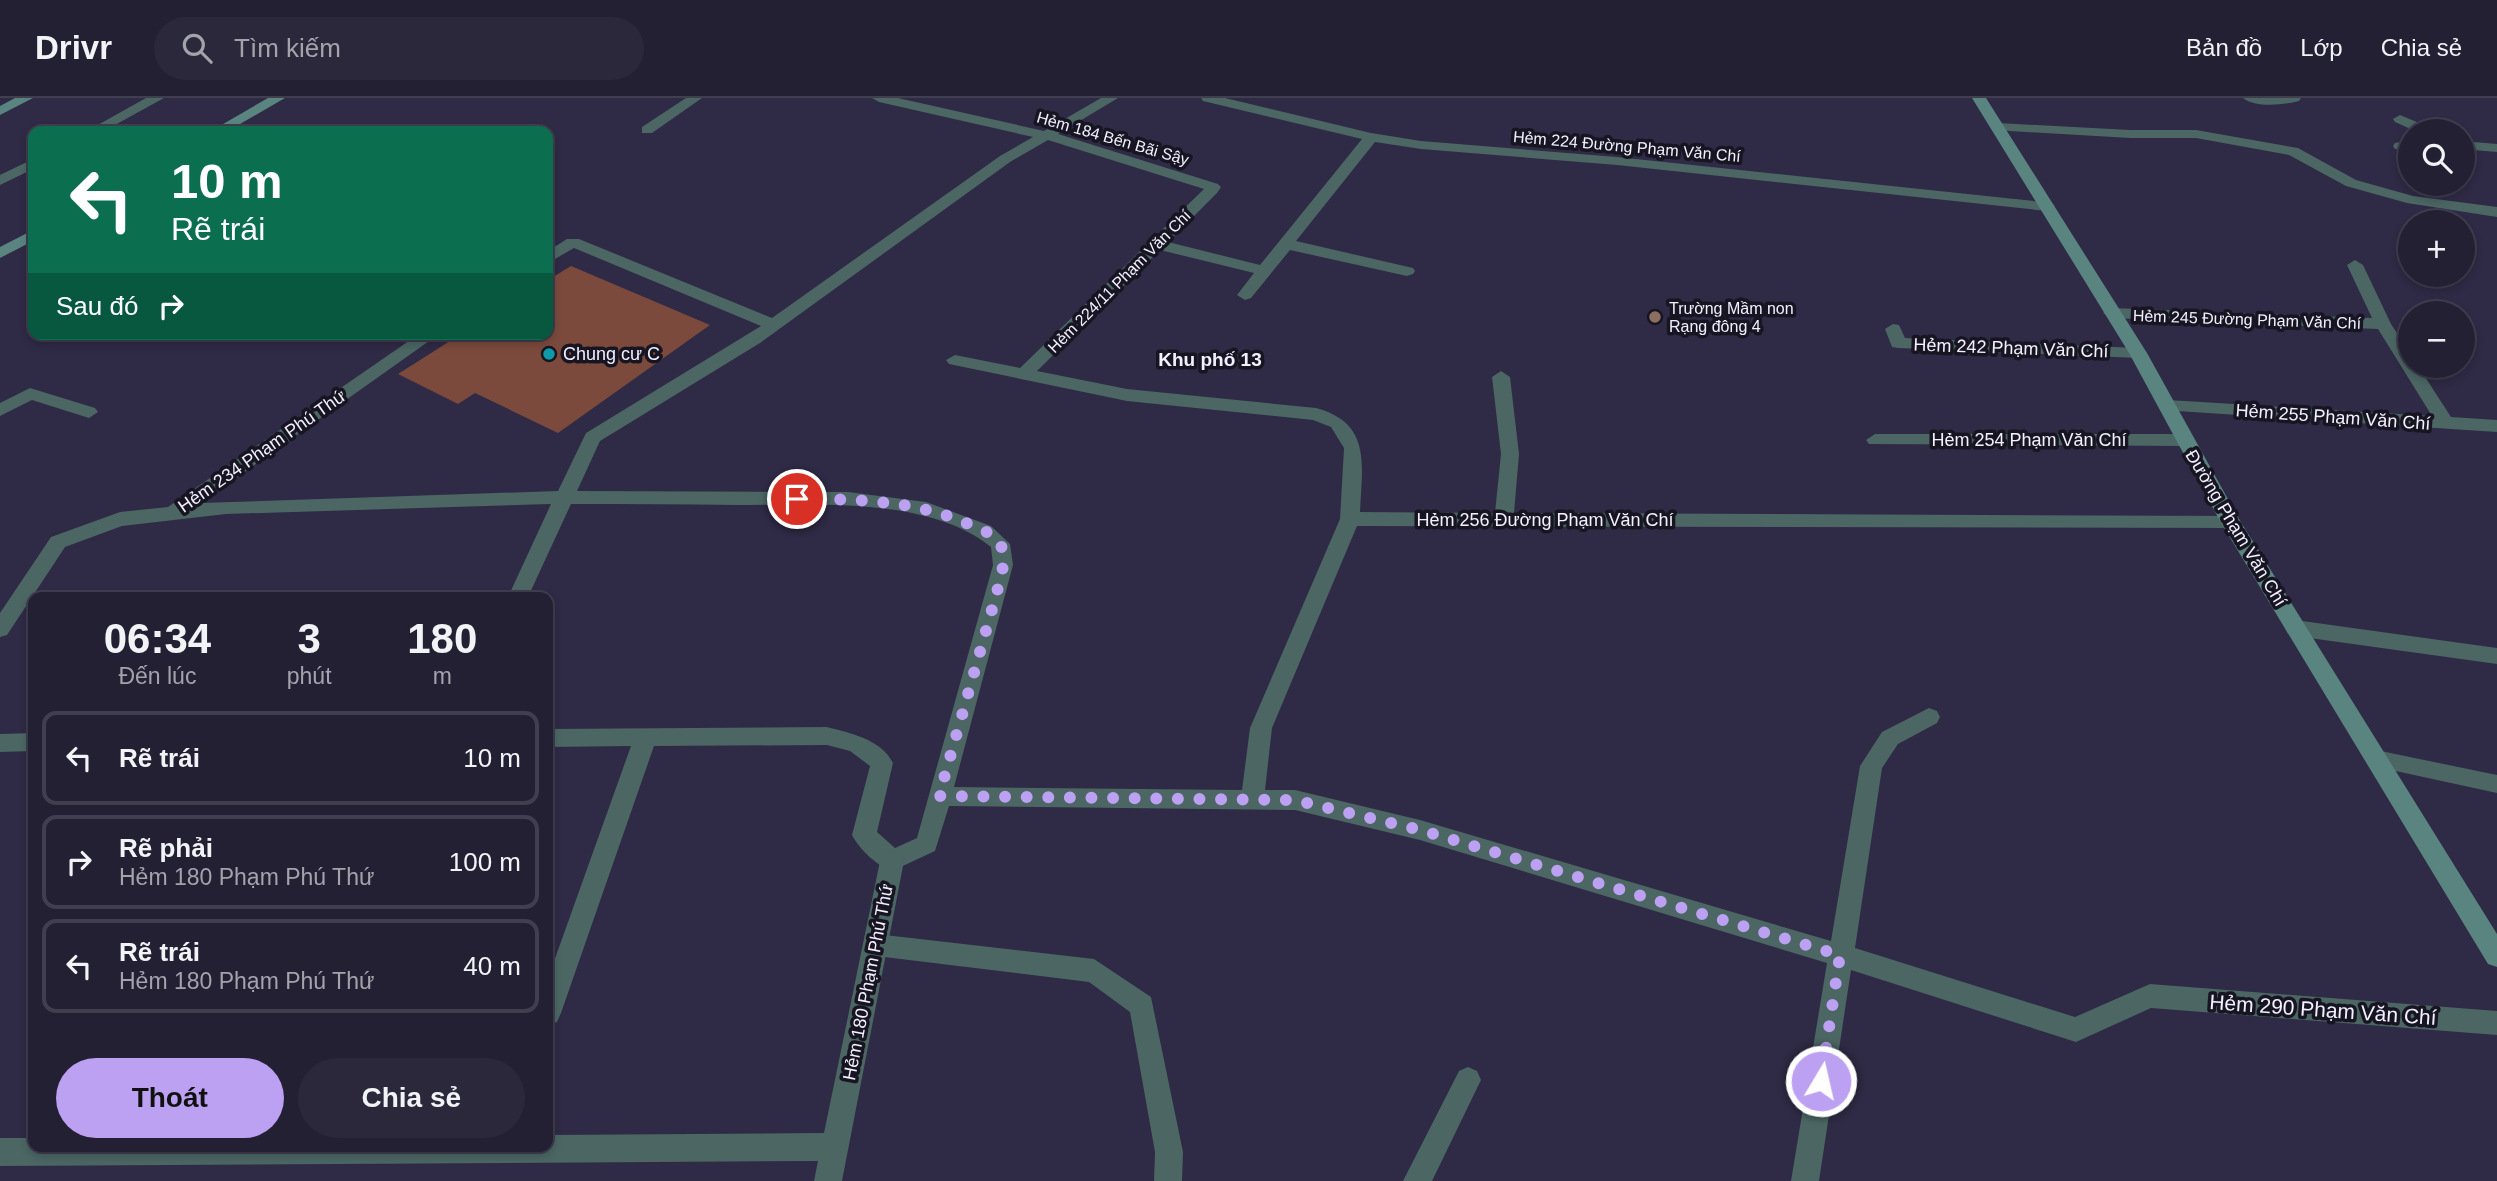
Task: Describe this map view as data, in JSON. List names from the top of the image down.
{
  "streets": {
    "main road": ["Đường Phạm Văn Chí"],
    "street": [
      "Hẻm 184 Bến Bãi Sậy",
      "Hẻm 224 Đường Phạm Văn Chí",
      "Hẻm 224/11 Phạm Văn Chí",
      "Hẻm 245 Đường Phạm Văn Chí",
      "Hẻm 242 Phạm Văn Chí",
      "Hẻm 255 Phạm Văn Chí",
      "Hẻm 254 Phạm Văn Chí",
      "Hẻm 234 Phạm Phú Thứ",
      "Hẻm 256 Đường Phạm Văn Chí",
      "Hẻm 180 Phạm Phú Thứ",
      "Hẻm 290 Phạm Văn Chí"
    ]
  },
  "crossings": [
    ["Hẻm 184 Bến Bãi Sậy", "Hẻm 224/11 Phạm Văn Chí"],
    ["Hẻm 224 Đường Phạm Văn Chí", "Đường Phạm Văn Chí"],
    ["Hẻm 245 Đường Phạm Văn Chí", "Đường Phạm Văn Chí"],
    ["Hẻm 242 Phạm Văn Chí", "Đường Phạm Văn Chí"],
    ["Hẻm 255 Phạm Văn Chí", "Đường Phạm Văn Chí"],
    ["Hẻm 254 Phạm Văn Chí", "Đường Phạm Văn Chí"],
    ["Hẻm 234 Phạm Phú Thứ", "Hẻm 180 Phạm Phú Thứ"],
    ["Hẻm 256 Đường Phạm Văn Chí", "Đường Phạm Văn Chí"]
  ],
  "districts": ["Khu phố 13"],
  "places": ["Trường Mầm non Rạng đông 4", "Chung cư C"],
  "page": {
    "header": "Drivr",
    "search": "Tìm kiếm",
    "nav": ["Bản đồ", "Lớp", "Chia sẻ"],
    "map_buttons": ["+", "−"],
    "turn": ["10 m", "Rẽ trái"],
    "then": "Sau đó",
    "eta": [
      "06:34",
      "Đến lúc",
      "3",
      "phút",
      "180",
      "m"
    ],
    "list": [
      {
        "name": "Rẽ trái",
        "value": "10 m"
      },
      {
        "name": "Rẽ phải",
        "note": "Hẻm 180 Phạm Phú Thứ",
        "value": "100 m"
      },
      {
        "name": "Rẽ trái",
        "note": "Hẻm 180 Phạm Phú Thứ",
        "value": "40 m"
      }
    ],
    "buttons": ["Thoát", "Chia sẻ"]
  }
}
